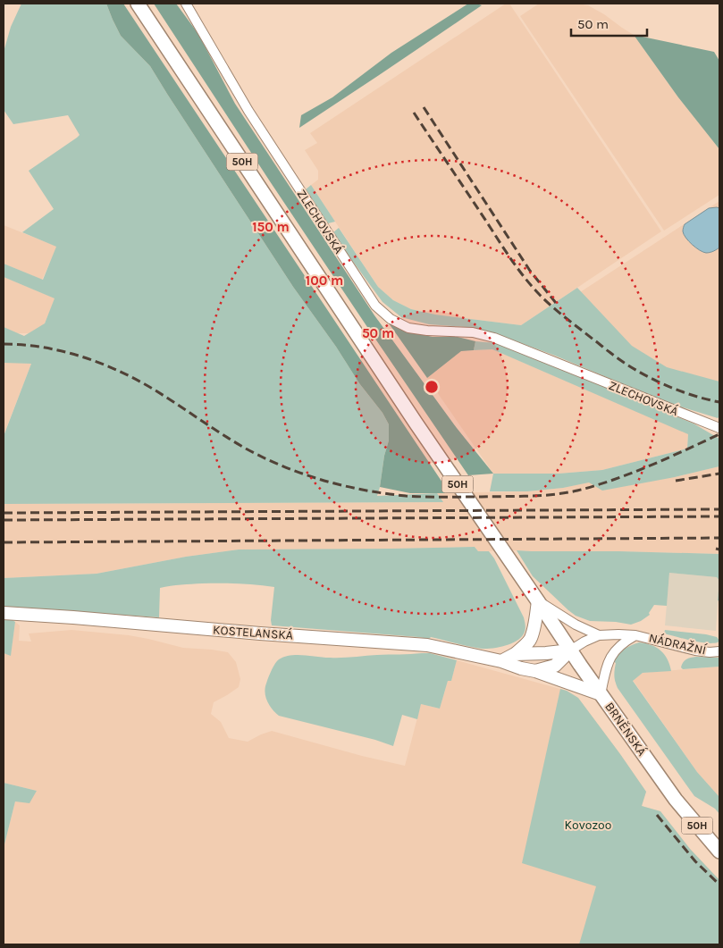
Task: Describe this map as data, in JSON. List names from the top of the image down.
{
  "streets": {
    "main road": ["50H", "KOSTELANSKÁ", "BRNĚNSKÁ"],
    "street": ["ZLECHOVSKÁ", "NÁDRAŽNÍ"]
  },
  "crossings": [
    ["50H", "NÁDRAŽNÍ"],
    ["50H", "BRNĚNSKÁ"],
    ["KOSTELANSKÁ", "NÁDRAŽNÍ"],
    ["KOSTELANSKÁ", "BRNĚNSKÁ"],
    ["NÁDRAŽNÍ", "BRNĚNSKÁ"]
  ],
  "parks": ["Kovozoo"],
  "scale_bar": "50 m",
  "rings": ["150 m", "100 m", "50 m"]
}
